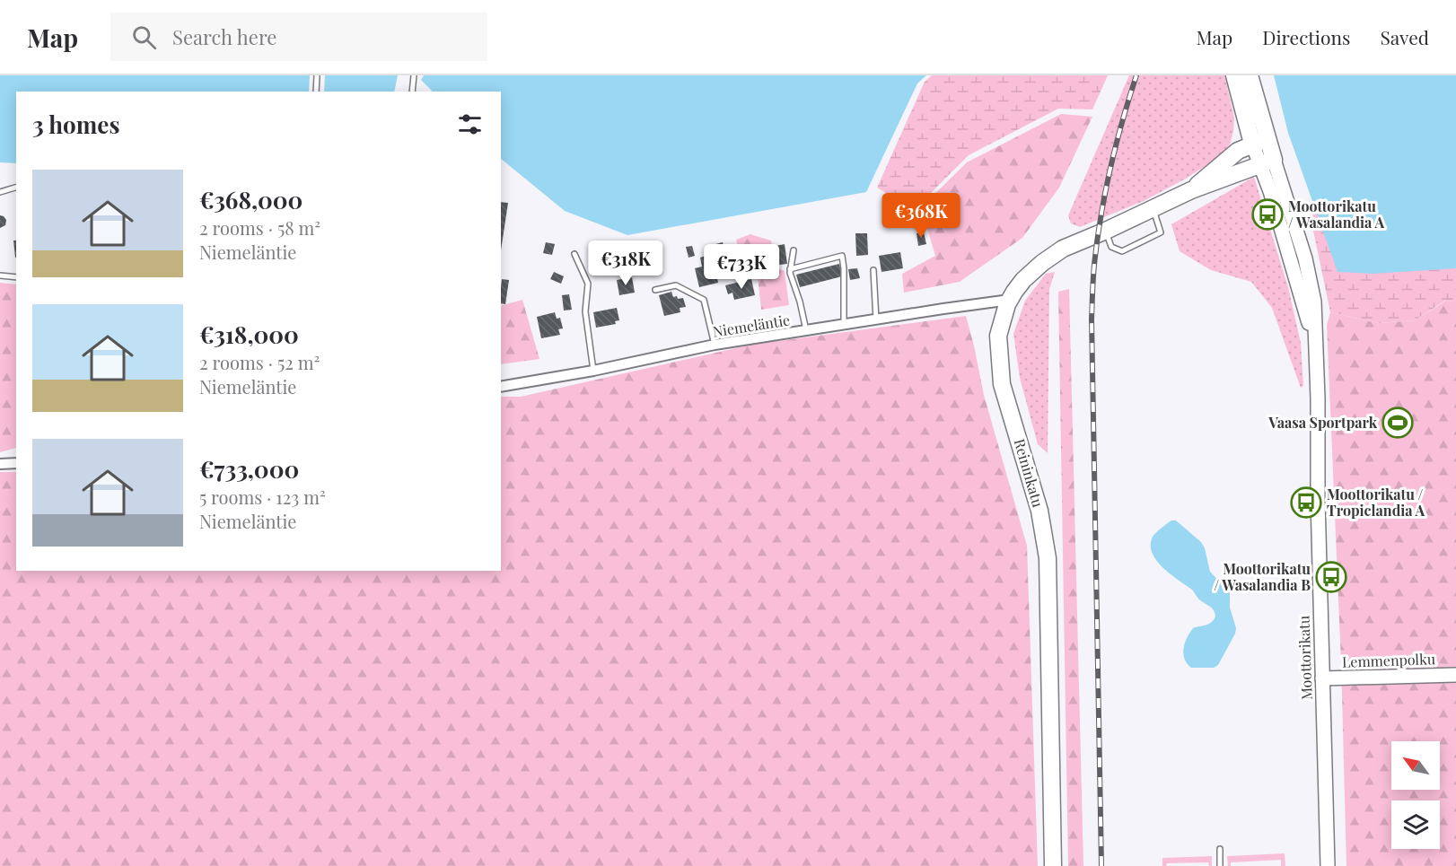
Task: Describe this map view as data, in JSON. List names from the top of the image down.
{
  "streets": {
    "main road": ["Reininkatu", "Moottorikatu", "Lemmenpolku"],
    "street": ["Niemeläntie"]
  },
  "crossings": [
    ["Niemeläntie", "Reininkatu"],
    ["Reininkatu", "Moottorikatu"],
    ["Moottorikatu", "Lemmenpolku"]
  ],
  "places": {
    "bus stop": ["Moottorikatu / Wasalandia A", "Moottorikatu / Tropiclandia A", "Moottorikatu / Wasalandia B"],
    "sports": ["Vaasa Sportpark"]
  },
  "north": "top left",
  "page": {
    "header": "Map",
    "search": "Search here",
    "nav": ["Map", "Directions", "Saved"],
    "heading": "3 homes",
    "list": [
      {
        "name": "€368,000",
        "note": "2 rooms · 58 m² · Niemeläntie"
      },
      {
        "name": "€318,000",
        "note": "2 rooms · 52 m² · Niemeläntie"
      },
      {
        "name": "€733,000",
        "note": "5 rooms · 123 m² · Niemeläntie"
      }
    ],
    "price": ["€368K", "€318K", "€733K"]
  }
}
